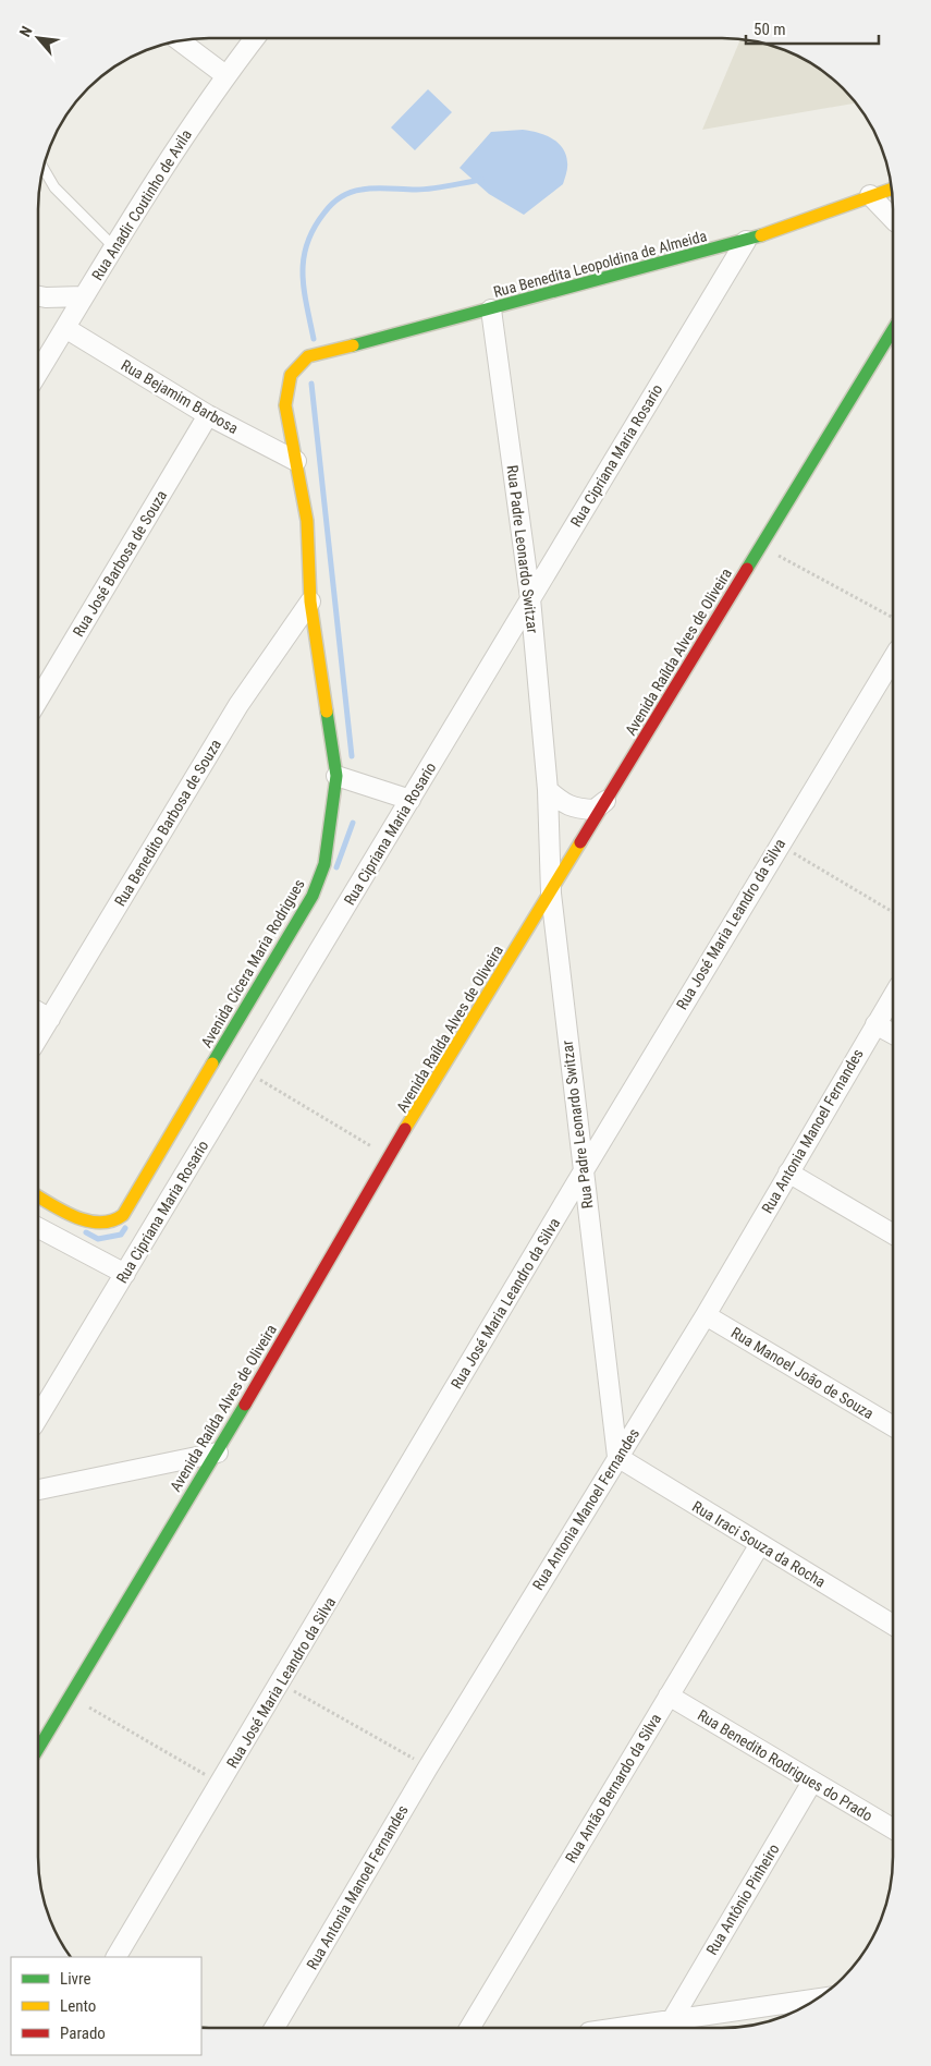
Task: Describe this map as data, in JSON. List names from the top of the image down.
{
  "streets": {
    "street": [
      "Rua Anadir Coutinho de Avila",
      "Rua Benedita Leopoldina de Almeida",
      "Rua Bejamim Barbosa",
      "Rua Cipriana Maria Rosario",
      "Rua Padre Leonardo Switzar",
      "Rua José Barbosa de Souza",
      "Avenida Raílda Alves de Oliveira",
      "Rua Benedito Barbosa de Souza",
      "Rua José Maria Leandro da Silva",
      "Avenida Cícera Maria Rodrigues",
      "Rua Antonia Manoel Fernandes",
      "Rua Manoel João de Souza",
      "Rua Iraci Souza da Rocha",
      "Rua Benedito Rodrigues do Prado",
      "Rua Antão Bernardo da Silva",
      "Rua Antônio Pinheiro"
    ]
  },
  "crossings": [
    ["Rua Anadir Coutinho de Avila", "Rua Bejamim Barbosa"],
    ["Rua Benedita Leopoldina de Almeida", "Rua Cipriana Maria Rosario"],
    ["Rua Benedita Leopoldina de Almeida", "Rua Padre Leonardo Switzar"],
    ["Rua Benedita Leopoldina de Almeida", "Avenida Cícera Maria Rodrigues"],
    ["Rua Bejamim Barbosa", "Rua José Barbosa de Souza"],
    ["Rua Bejamim Barbosa", "Avenida Cícera Maria Rodrigues"],
    ["Rua Cipriana Maria Rosario", "Rua Padre Leonardo Switzar"],
    ["Rua Padre Leonardo Switzar", "Avenida Raílda Alves de Oliveira"],
    ["Rua Padre Leonardo Switzar", "Rua José Maria Leandro da Silva"],
    ["Rua Padre Leonardo Switzar", "Rua Antonia Manoel Fernandes"],
    ["Rua Padre Leonardo Switzar", "Rua Iraci Souza da Rocha"],
    ["Rua Benedito Barbosa de Souza", "Avenida Cícera Maria Rodrigues"],
    ["Rua Antonia Manoel Fernandes", "Rua Manoel João de Souza"],
    ["Rua Antonia Manoel Fernandes", "Rua Iraci Souza da Rocha"],
    ["Rua Iraci Souza da Rocha", "Rua Antão Bernardo da Silva"],
    ["Rua Benedito Rodrigues do Prado", "Rua Antão Bernardo da Silva"],
    ["Rua Benedito Rodrigues do Prado", "Rua Antônio Pinheiro"]
  ],
  "legend": ["Livre", "Lento", "Parado"],
  "scale_bar": "50 m",
  "north": "top left"
}
